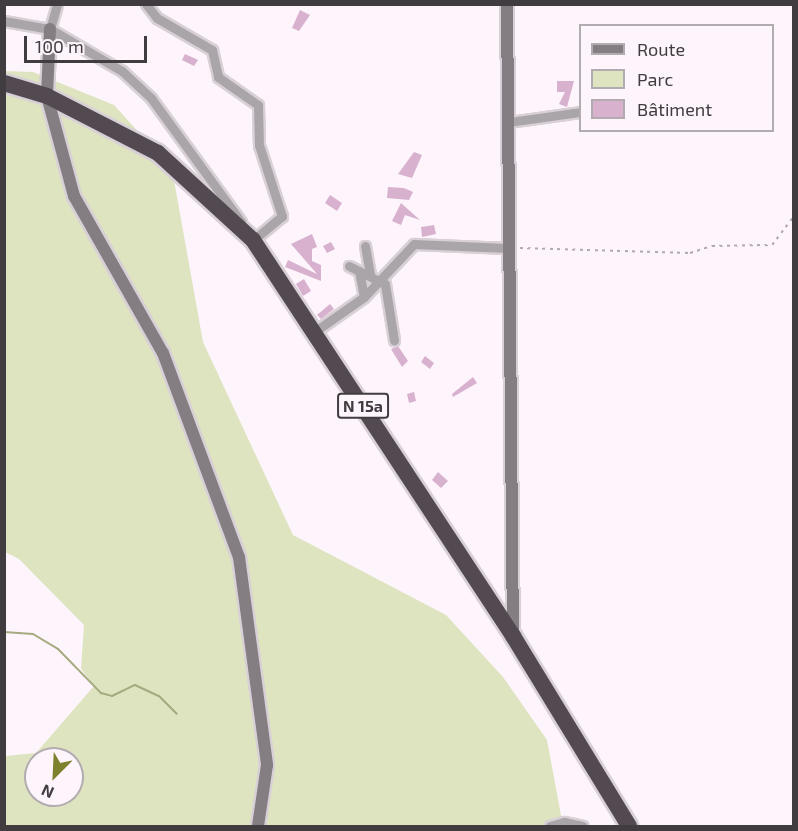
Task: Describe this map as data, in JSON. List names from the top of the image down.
{
  "streets": {
    "highway": ["N 15a"]
  },
  "legend": ["Route", "Parc", "Bâtiment"],
  "scale_bar": "100 m",
  "north": "bottom left"
}
